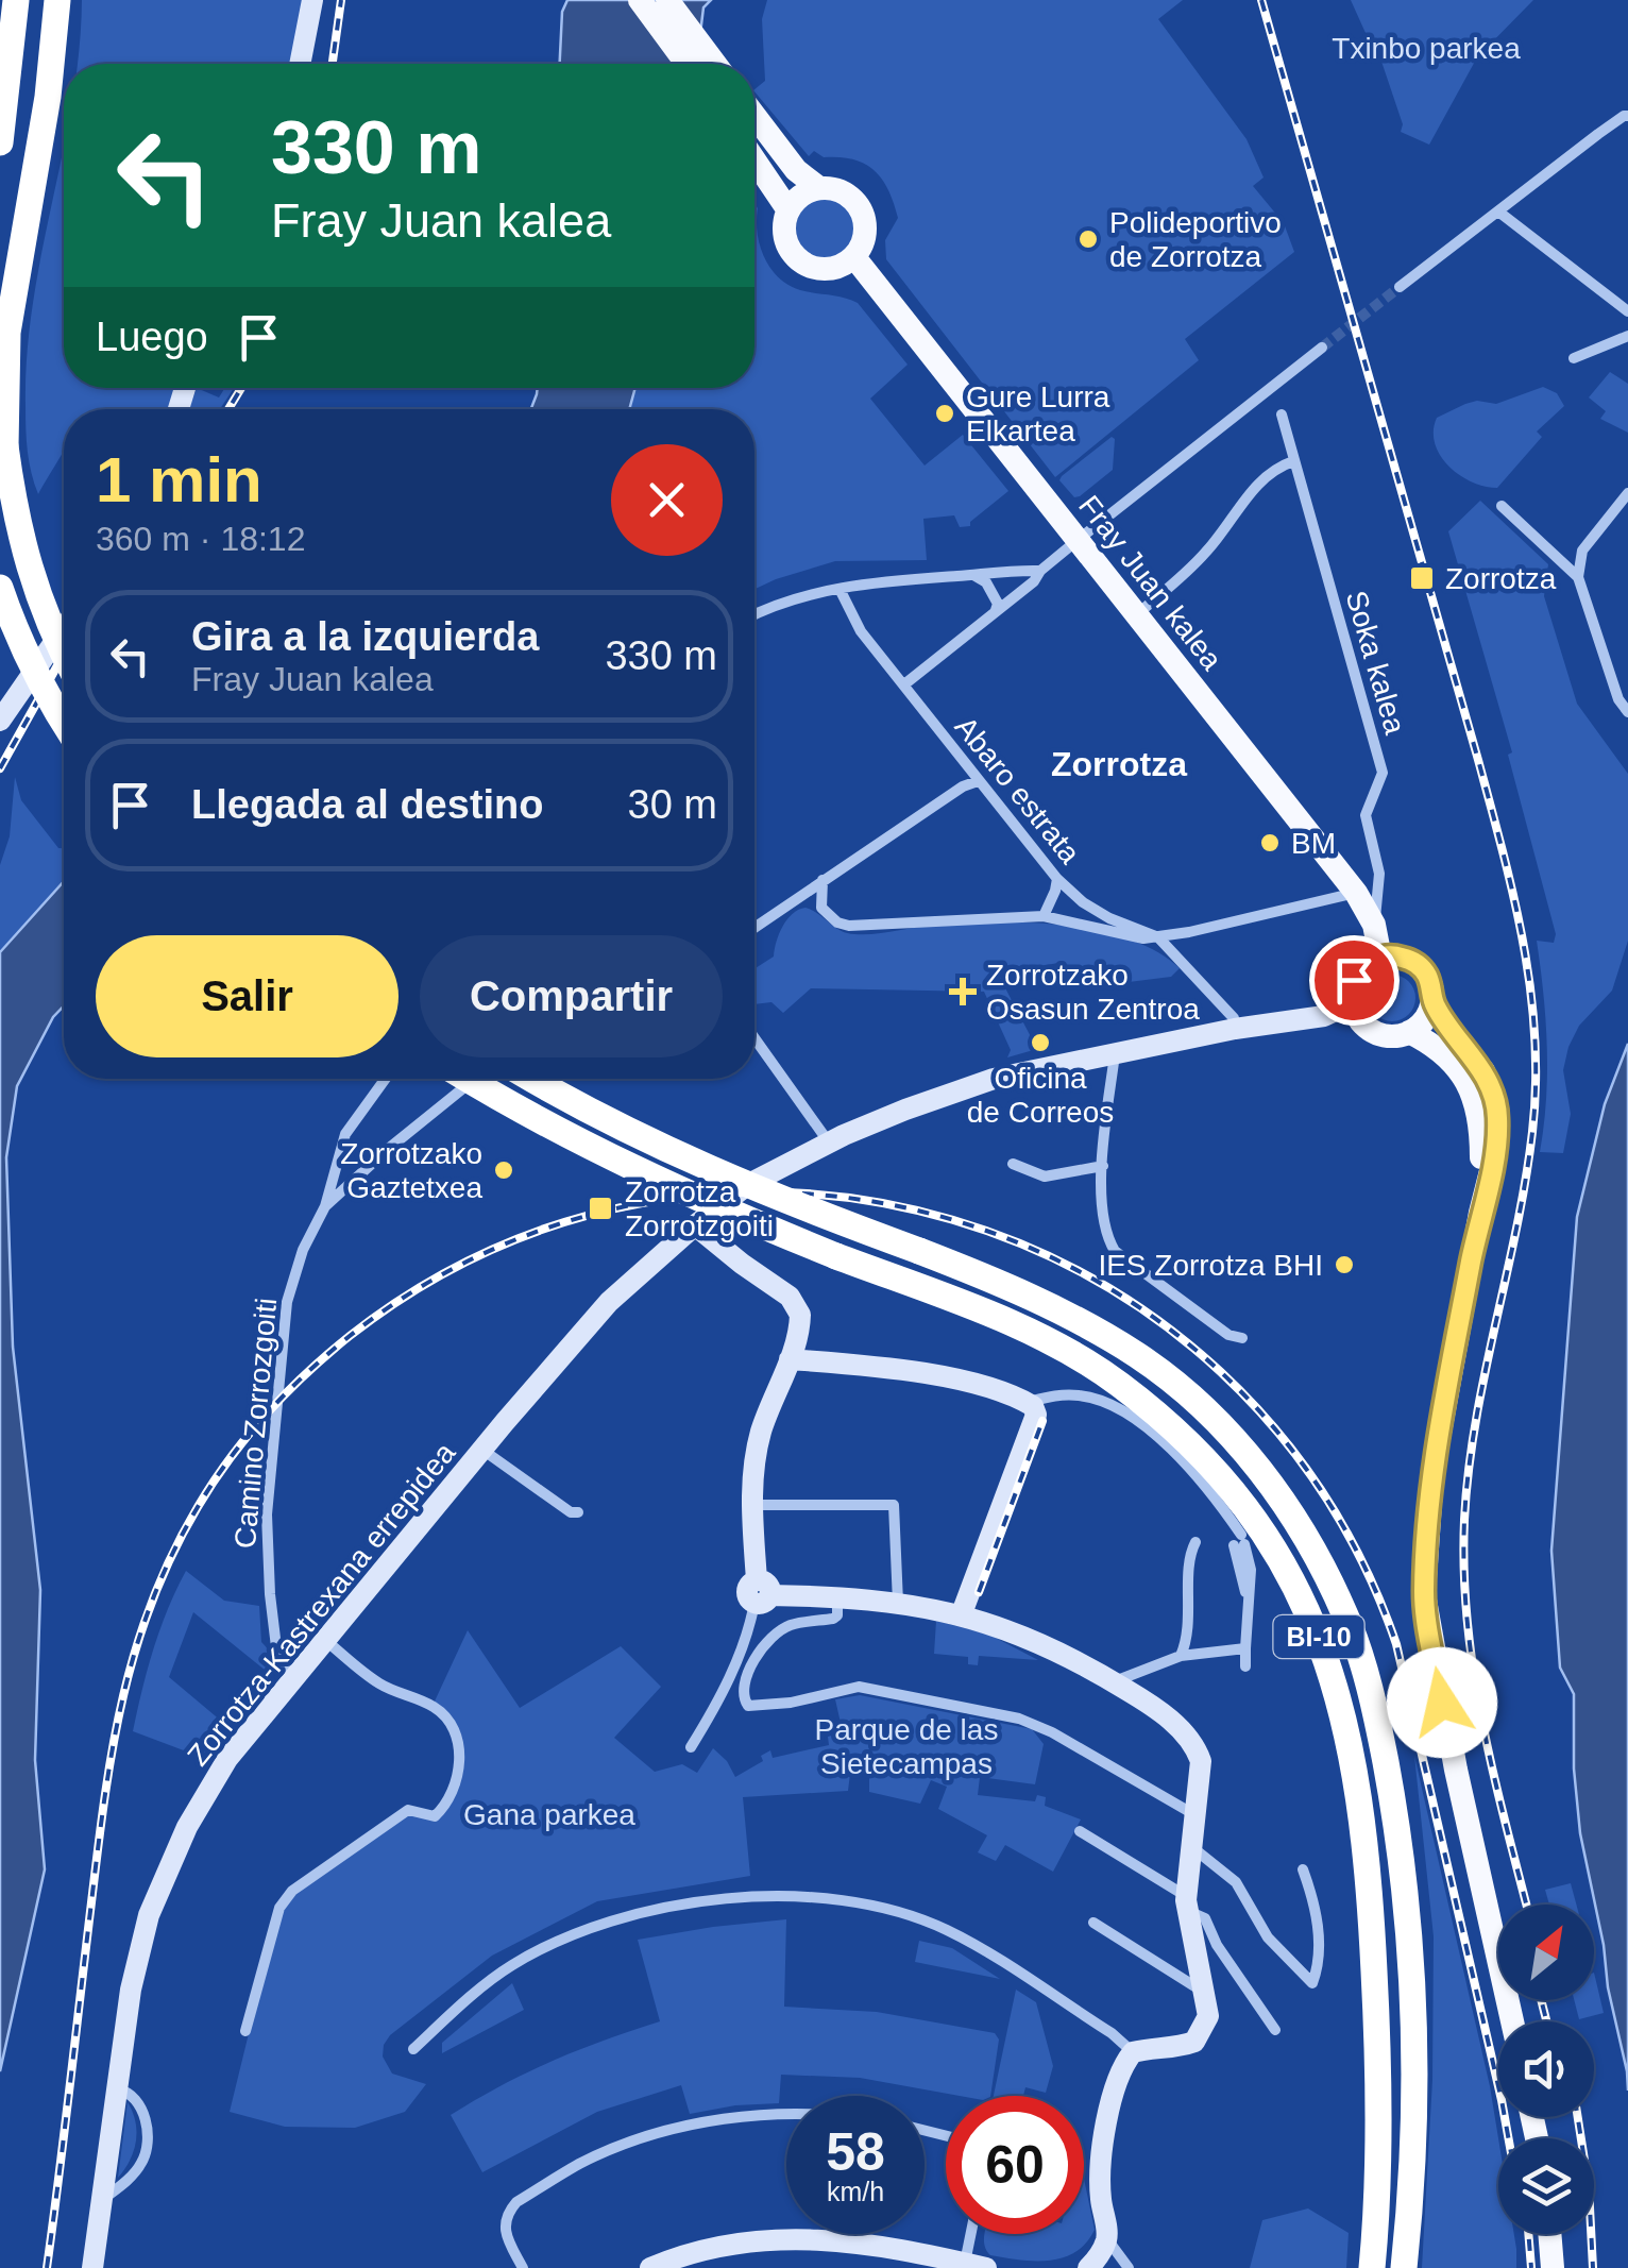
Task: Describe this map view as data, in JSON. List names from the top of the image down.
{
  "streets": {
    "highway": ["BI-10"],
    "main road": ["Fray Juan kalea"],
    "street": [
      "Soka kalea",
      "Abaro estrata",
      "Camino Zorrozgoiti",
      "Zorrotza-Kastrexana errepidea"
    ]
  },
  "crossings": [
    ["Fray Juan kalea", "Soka kalea"],
    ["Fray Juan kalea", "Zorrotza-Kastrexana errepidea"],
    ["Abaro estrata", "Zorrotza-Kastrexana errepidea"],
    ["Camino Zorrozgoiti", "Zorrotza-Kastrexana errepidea"]
  ],
  "districts": ["Zorrotza"],
  "parks": ["Txinbo parkea", "Parque de las Sietecampas", "Gana parkea"],
  "places": {
    "other": [
      "Polideportivo de Zorrotza",
      "Gure Lurra Elkartea",
      "BM",
      "Oficina de Correos",
      "Zorrotzako Gaztetxea",
      "IES Zorrotza BHI"
    ],
    "transit": ["Zorrotza", "Zorrotza Zorrotzgoiti"],
    "health": ["Zorrotzako Osasun Zentroa"]
  },
  "north": "top right",
  "page": {
    "turn": ["330 m", "Fray Juan kalea"],
    "then": "Luego",
    "heading": ["1 min", "360 m · 18:12"],
    "list": [
      {
        "name": "Gira a la izquierda",
        "note": "Fray Juan kalea",
        "value": "330 m"
      },
      {
        "name": "Llegada al destino",
        "value": "30 m"
      }
    ],
    "buttons": ["Salir", "Compartir"],
    "speed": "58 km/h",
    "limit": "60"
  }
}
